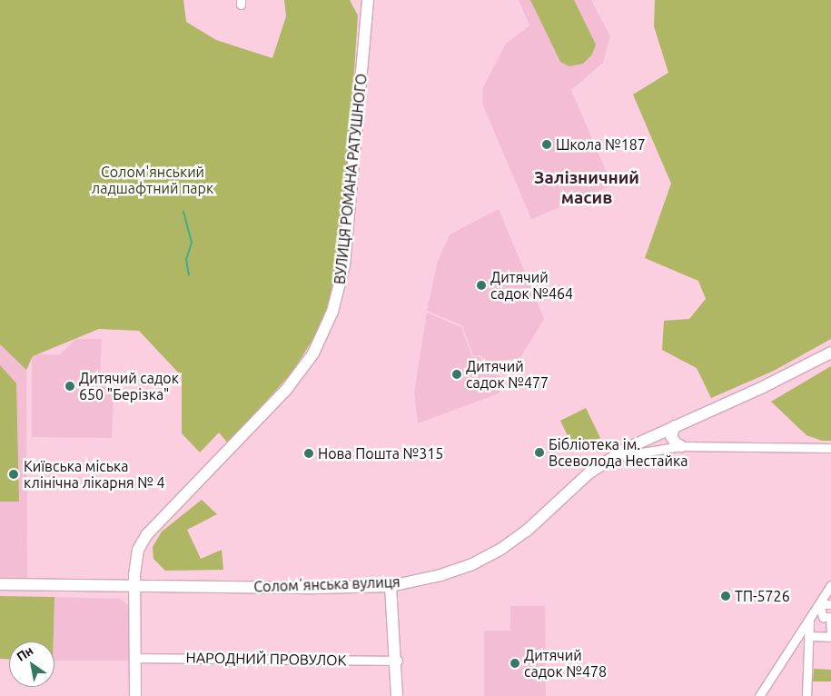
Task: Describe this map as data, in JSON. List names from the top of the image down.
{
  "streets": {
    "main road": ["ВУЛИЦЯ РОМАНА РАТУШНОГО", "Соломʼянська вулиця"],
    "street": ["НАРОДНИЙ ПРОВУЛОК"]
  },
  "crossings": [
    ["ВУЛИЦЯ РОМАНА РАТУШНОГО", "Соломʼянська вулиця"],
    ["ВУЛИЦЯ РОМАНА РАТУШНОГО", "НАРОДНИЙ ПРОВУЛОК"]
  ],
  "districts": ["Залізничний масив"],
  "parks": ["Солом'янський ладшафтний парк"],
  "places": [
    "Школа №187",
    "Дитячий садок №464",
    "Дитячий садок №477",
    "Дитячий садок 650 \"Берізка\"",
    "Бібліотека ім. Всеволода Нестайка",
    "Нова Пошта №315",
    "Київська міська клінічна лікарня № 4",
    "ТП-5726",
    "Дитячий садок №478"
  ],
  "north": "top left"
}
